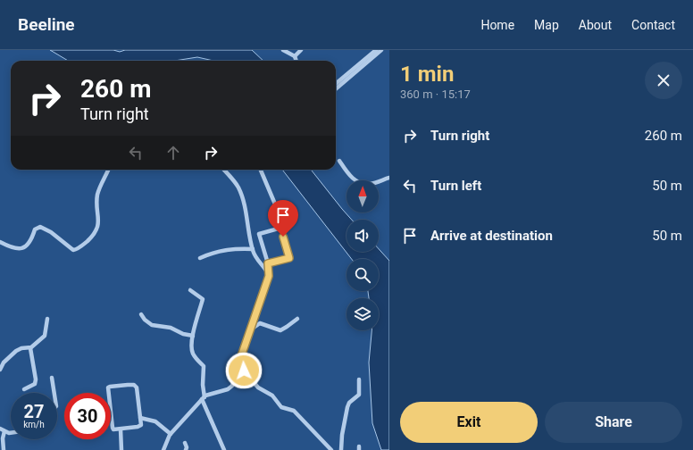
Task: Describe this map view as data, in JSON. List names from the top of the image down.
{
  "north": "top",
  "page": {
    "header": "Beeline",
    "nav": [
      "Home",
      "Map",
      "About",
      "Contact"
    ],
    "heading": ["1 min", "360 m · 15:17"],
    "turn": ["260 m", "Turn right"],
    "list": [
      {
        "name": "Turn right",
        "value": "260 m"
      },
      {
        "name": "Turn left",
        "value": "50 m"
      },
      {
        "name": "Arrive at destination",
        "value": "50 m"
      }
    ],
    "speed": "27 km/h",
    "limit": "30",
    "buttons": ["Exit", "Share"]
  }
}
